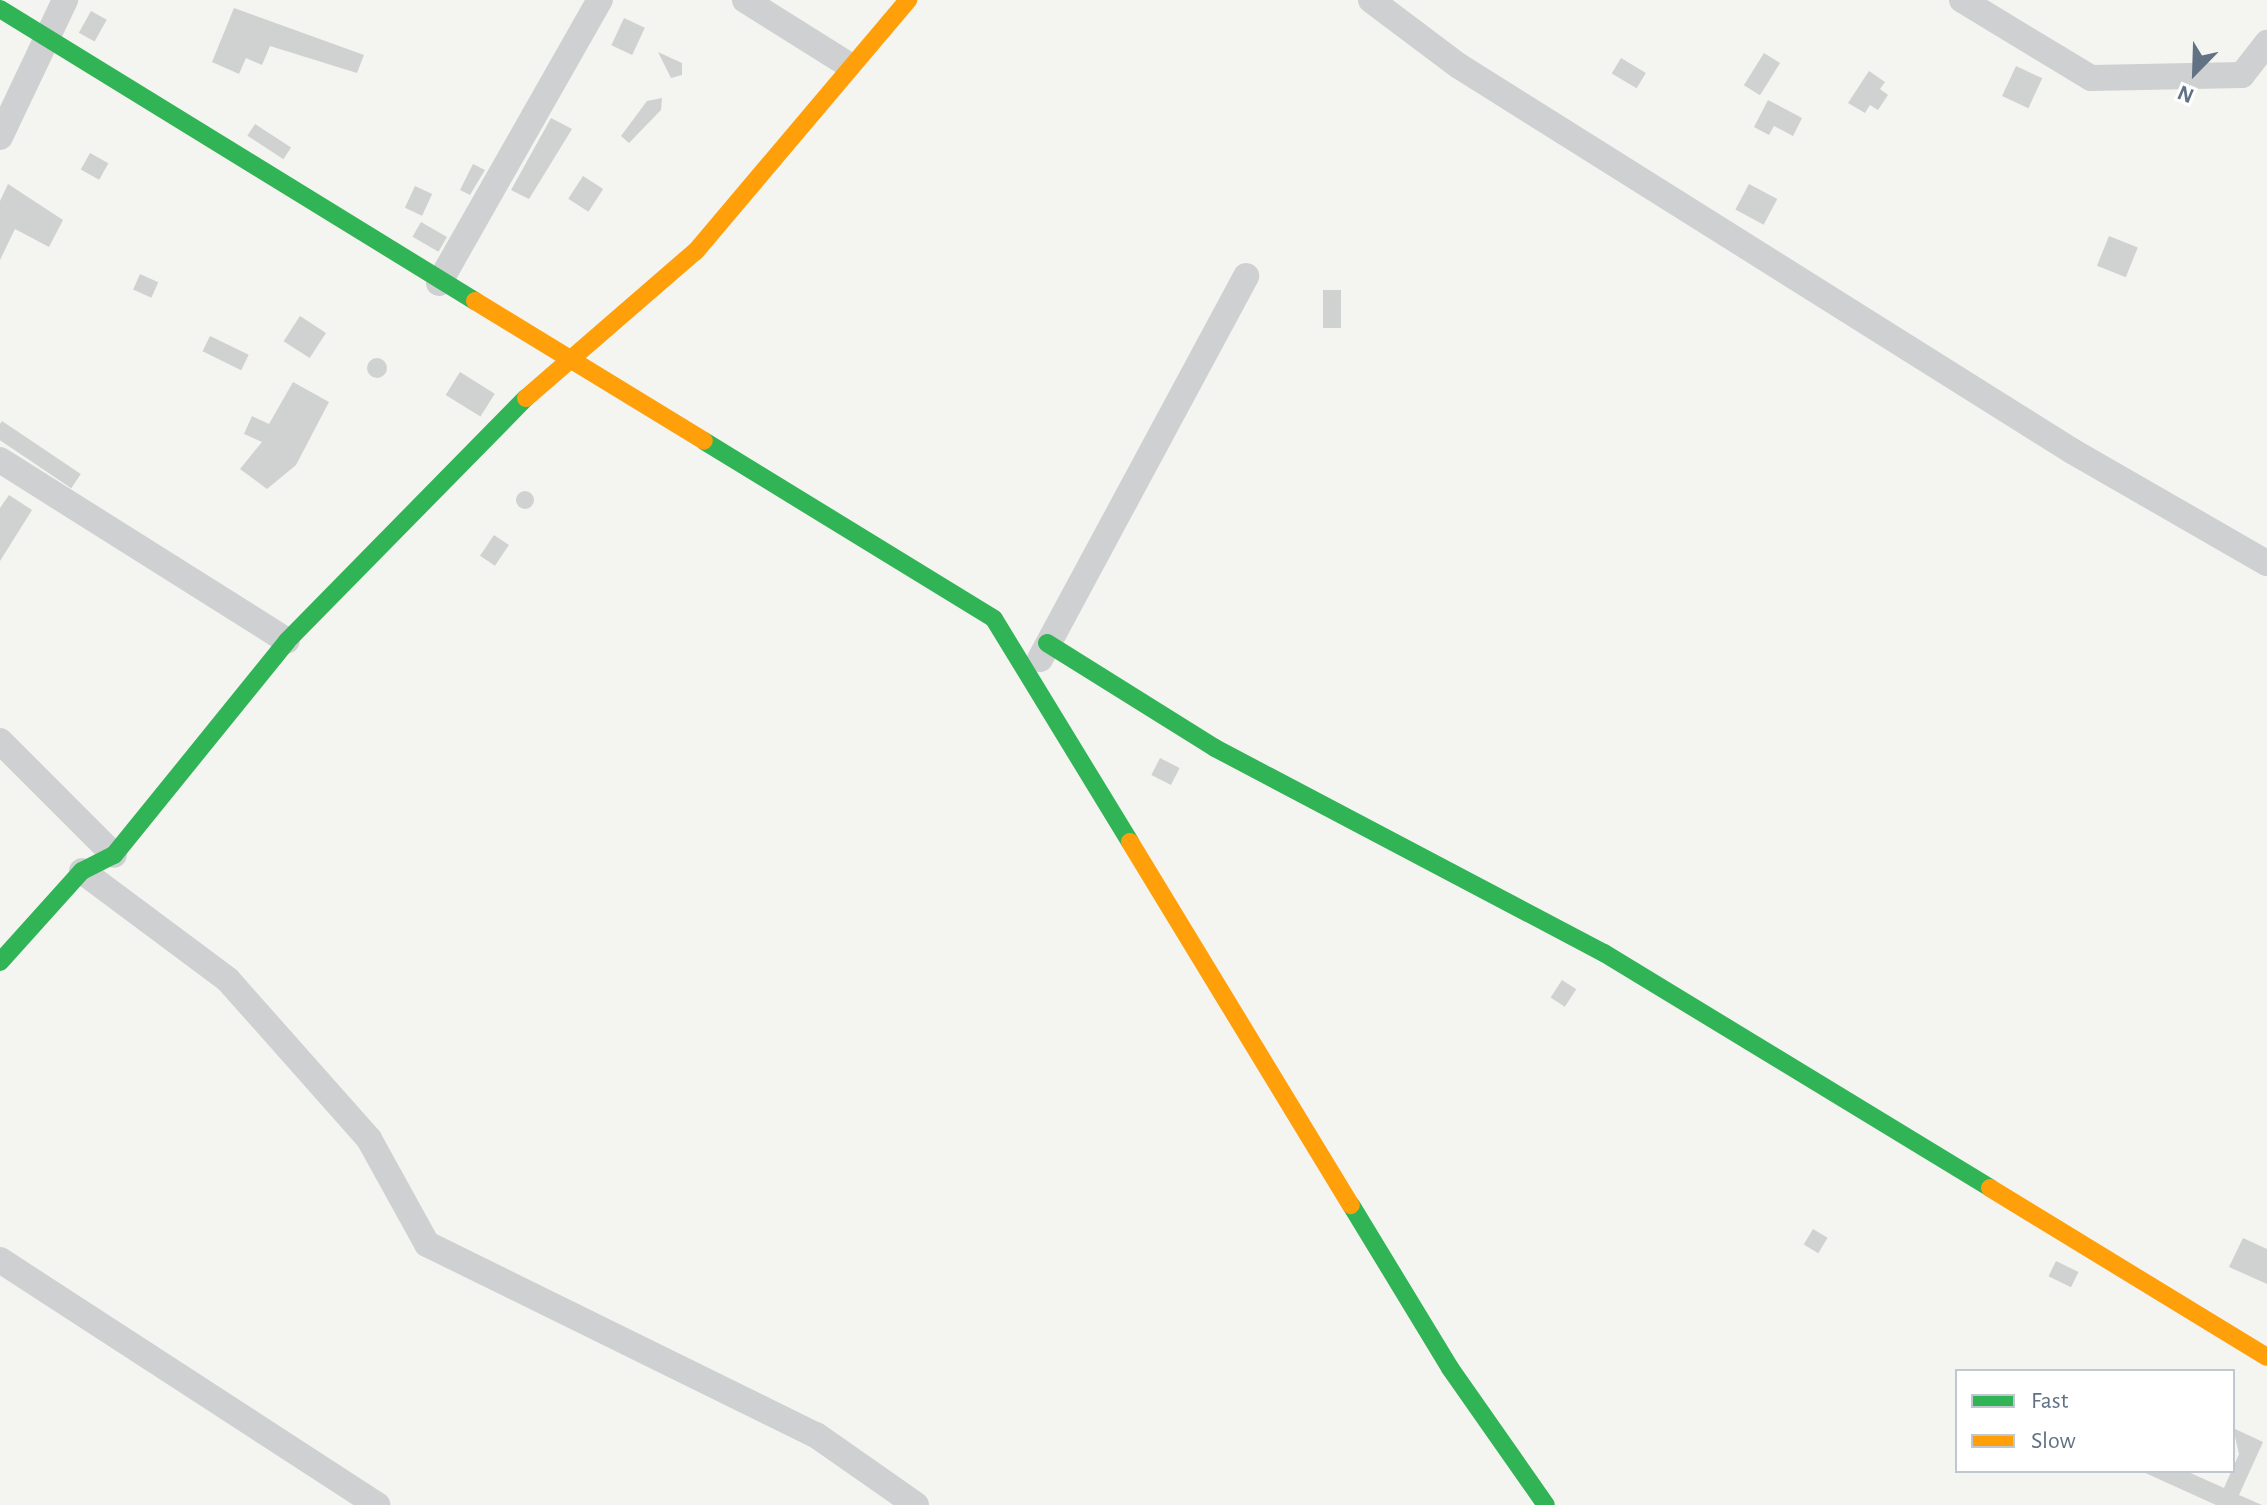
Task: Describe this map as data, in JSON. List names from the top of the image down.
{
  "legend": ["Fast", "Slow"],
  "north": "bottom left"
}
